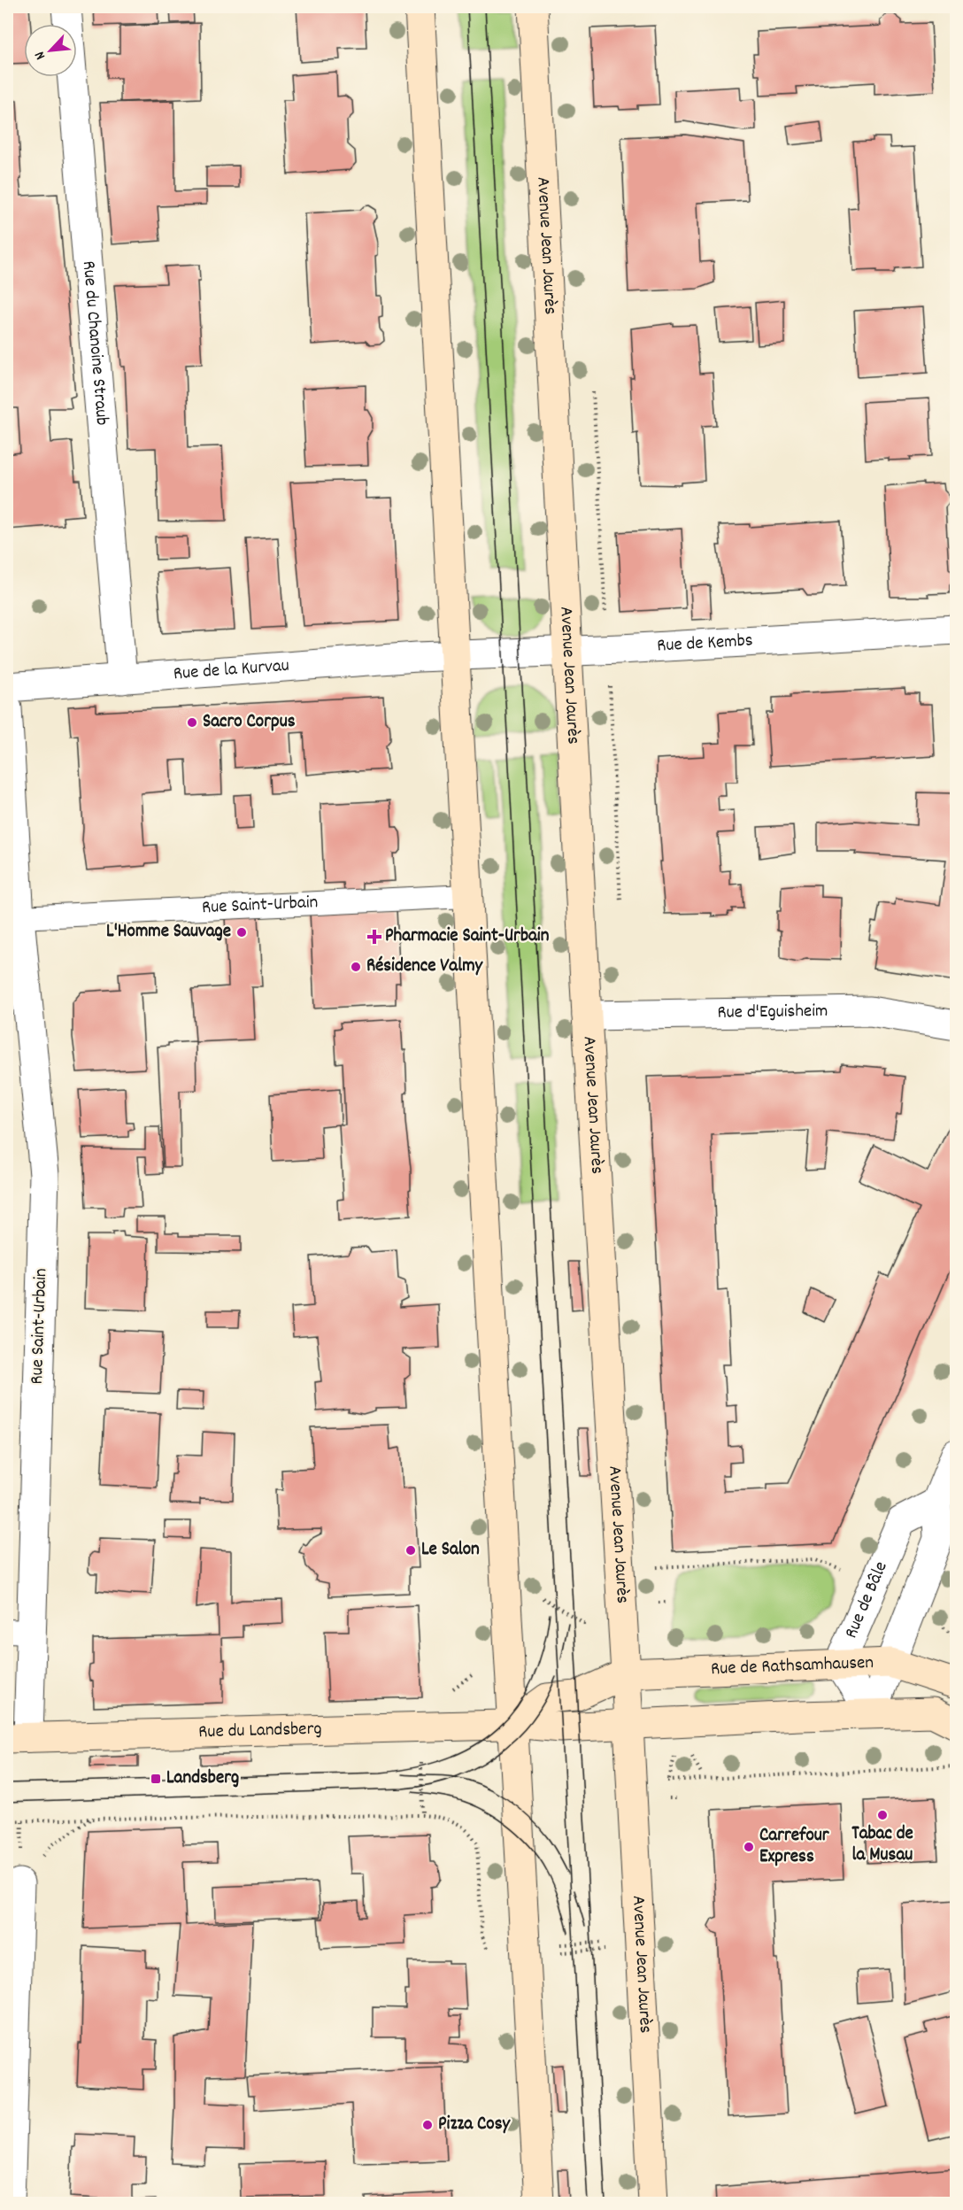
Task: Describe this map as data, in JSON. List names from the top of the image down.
{
  "streets": {
    "main road": ["Avenue Jean Jaurès", "Rue de Rathsamhausen", "Rue du Landsberg"],
    "street": [
      "Rue du Chanoine Straub",
      "Rue de Kembs",
      "Rue de la Kurvau",
      "Rue Saint-Urbain",
      "Rue d'Eguisheim",
      "Rue de Bâle"
    ]
  },
  "crossings": [
    ["Avenue Jean Jaurès", "Rue de Kembs"],
    ["Avenue Jean Jaurès", "Rue d'Eguisheim"],
    ["Avenue Jean Jaurès", "Rue de Rathsamhausen"],
    ["Avenue Jean Jaurès", "Rue du Landsberg"],
    ["Rue du Chanoine Straub", "Rue de la Kurvau"],
    ["Rue de Kembs", "Rue de la Kurvau"],
    ["Rue Saint-Urbain", "Rue du Landsberg"],
    ["Rue de Bâle", "Rue de Rathsamhausen"]
  ],
  "places": {
    "other": [
      "Sacro Corpus",
      "L'Homme Sauvage",
      "Résidence Valmy",
      "Le Salon",
      "Tabac de la Musau",
      "Carrefour Express",
      "Pizza Cosy"
    ],
    "health": ["Pharmacie Saint-Urbain"],
    "transit": ["Landsberg"]
  },
  "north": "bottom left"
}
